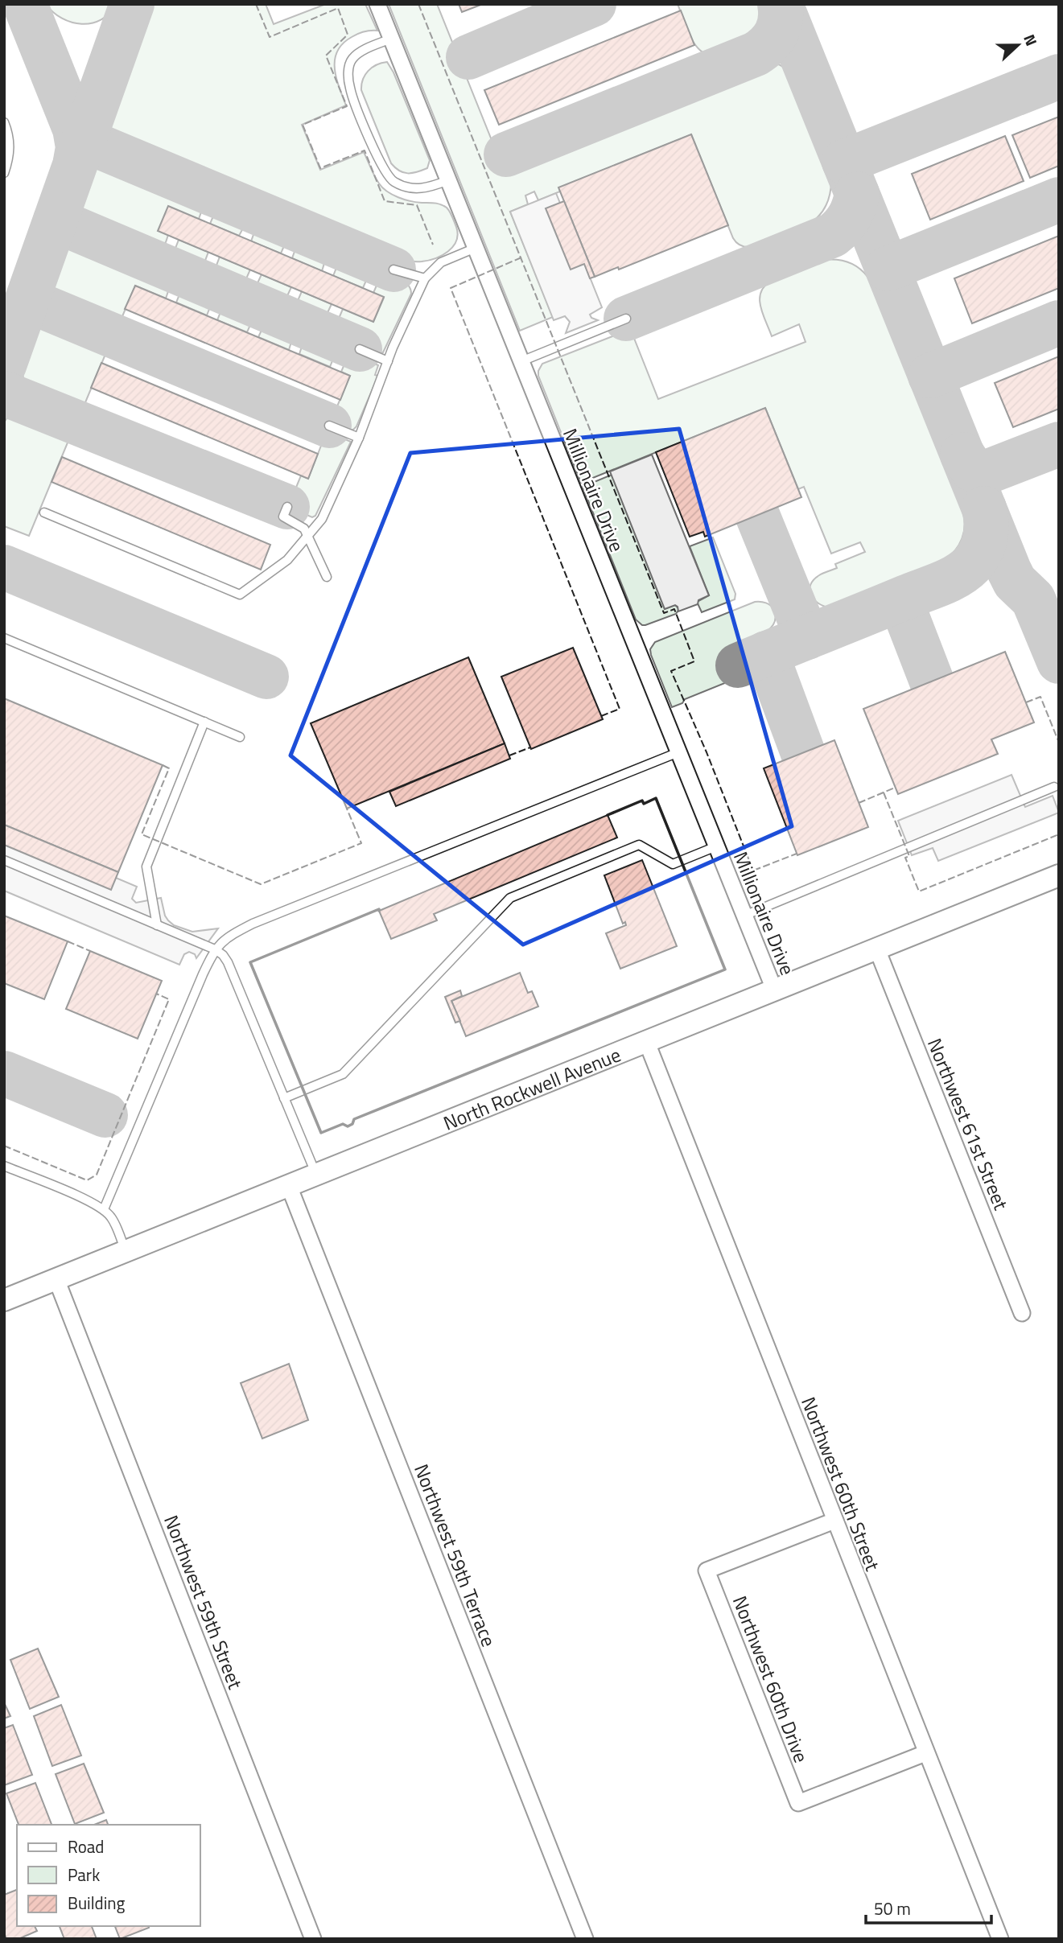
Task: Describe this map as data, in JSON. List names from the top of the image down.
{
  "streets": {
    "main road": ["North Rockwell Avenue"],
    "street": [
      "Millionaire Drive",
      "Northwest 61st Street",
      "Northwest 60th Street",
      "Northwest 59th Terrace",
      "Northwest 59th Street",
      "Northwest 60th Drive"
    ]
  },
  "crossings": [
    ["Millionaire Drive", "North Rockwell Avenue"],
    ["North Rockwell Avenue", "Northwest 61st Street"],
    ["North Rockwell Avenue", "Northwest 60th Street"],
    ["North Rockwell Avenue", "Northwest 59th Terrace"],
    ["North Rockwell Avenue", "Northwest 59th Street"],
    ["Northwest 60th Street", "Northwest 60th Drive"]
  ],
  "legend": ["Road", "Park", "Building"],
  "scale_bar": "50 m",
  "north": "right"
}
